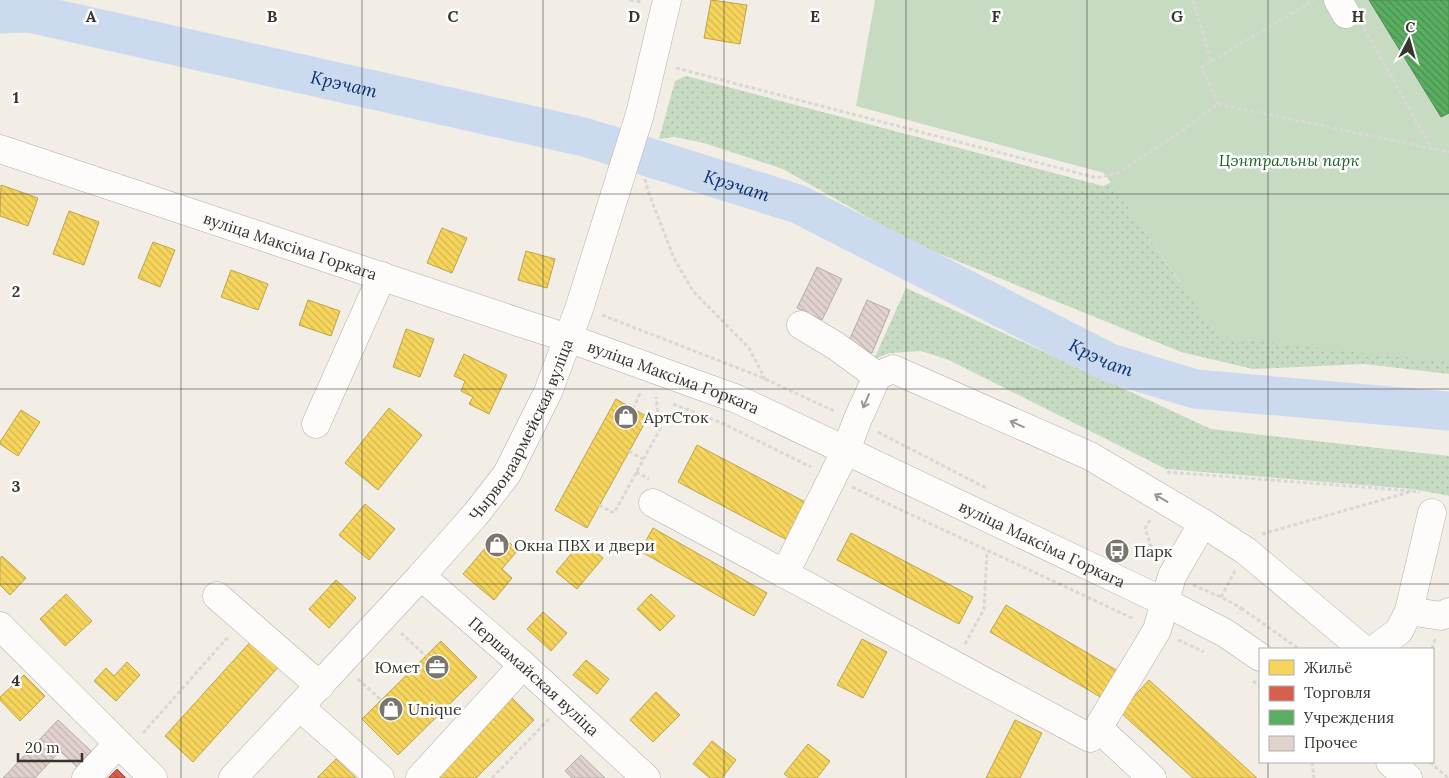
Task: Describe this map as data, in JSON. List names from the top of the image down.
{
  "streets": {
    "street": ["вуліца Максіма Горкага", "Чырвонаармейская вуліца", "Першамайская вуліца"]
  },
  "crossings": [
    ["вуліца Максіма Горкага", "Чырвонаармейская вуліца"],
    ["Чырвонаармейская вуліца", "Першамайская вуліца"]
  ],
  "water": ["Крэчат"],
  "parks": ["Цэнтральны парк"],
  "places": {
    "shop": ["АртСток", "Окна ПВХ и двери", "Unique"],
    "bus stop": ["Парк"],
    "office": ["Юмет"]
  },
  "legend": [
    "Жильё",
    "Торговля",
    "Учреждения",
    "Прочее"
  ],
  "scale_bar": "20 m",
  "north": "top",
  "grid": {
    "columns": [
      "A",
      "B",
      "C",
      "D",
      "E",
      "F",
      "G",
      "H"
    ],
    "rows": [
      "1",
      "2",
      "3",
      "4"
    ]
  }
}
